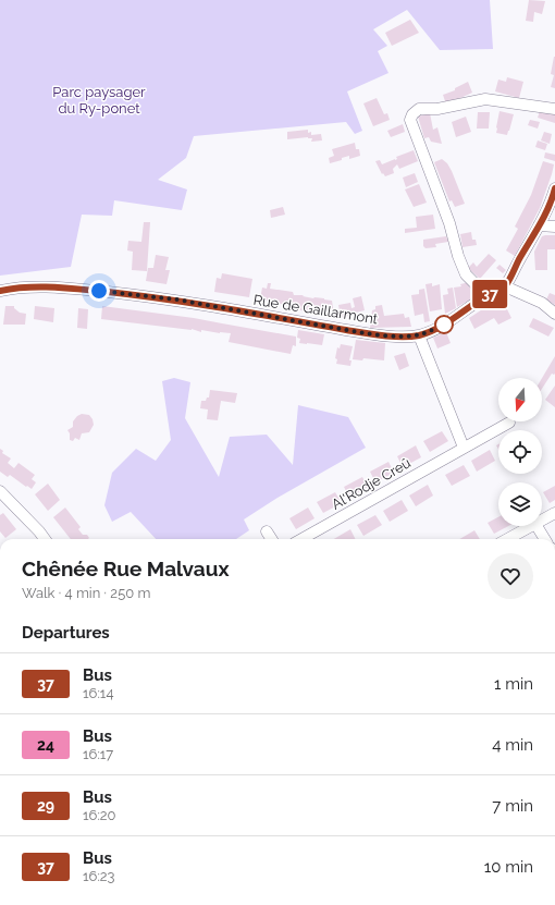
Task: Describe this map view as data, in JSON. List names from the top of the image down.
{
  "streets": {
    "street": ["Rue de Gaillarmont", "Al'Rodje Creû"]
  },
  "parks": ["Parc paysager du Ry-ponet"],
  "lines": ["bus line 37"],
  "north": "bottom",
  "page": {
    "on_map": "37",
    "heading": [
      ["Chênée Rue Malvaux", "Walk · 4 min · 250 m"],
      "Departures"
    ],
    "list": [
      {
        "mark": "37",
        "name": "Bus",
        "note": "16:14",
        "value": "1 min"
      },
      {
        "mark": "24",
        "name": "Bus",
        "note": "16:17",
        "value": "4 min"
      },
      {
        "mark": "29",
        "name": "Bus",
        "note": "16:20",
        "value": "7 min"
      },
      {
        "mark": "37",
        "name": "Bus",
        "note": "16:23",
        "value": "10 min"
      }
    ]
  }
}
